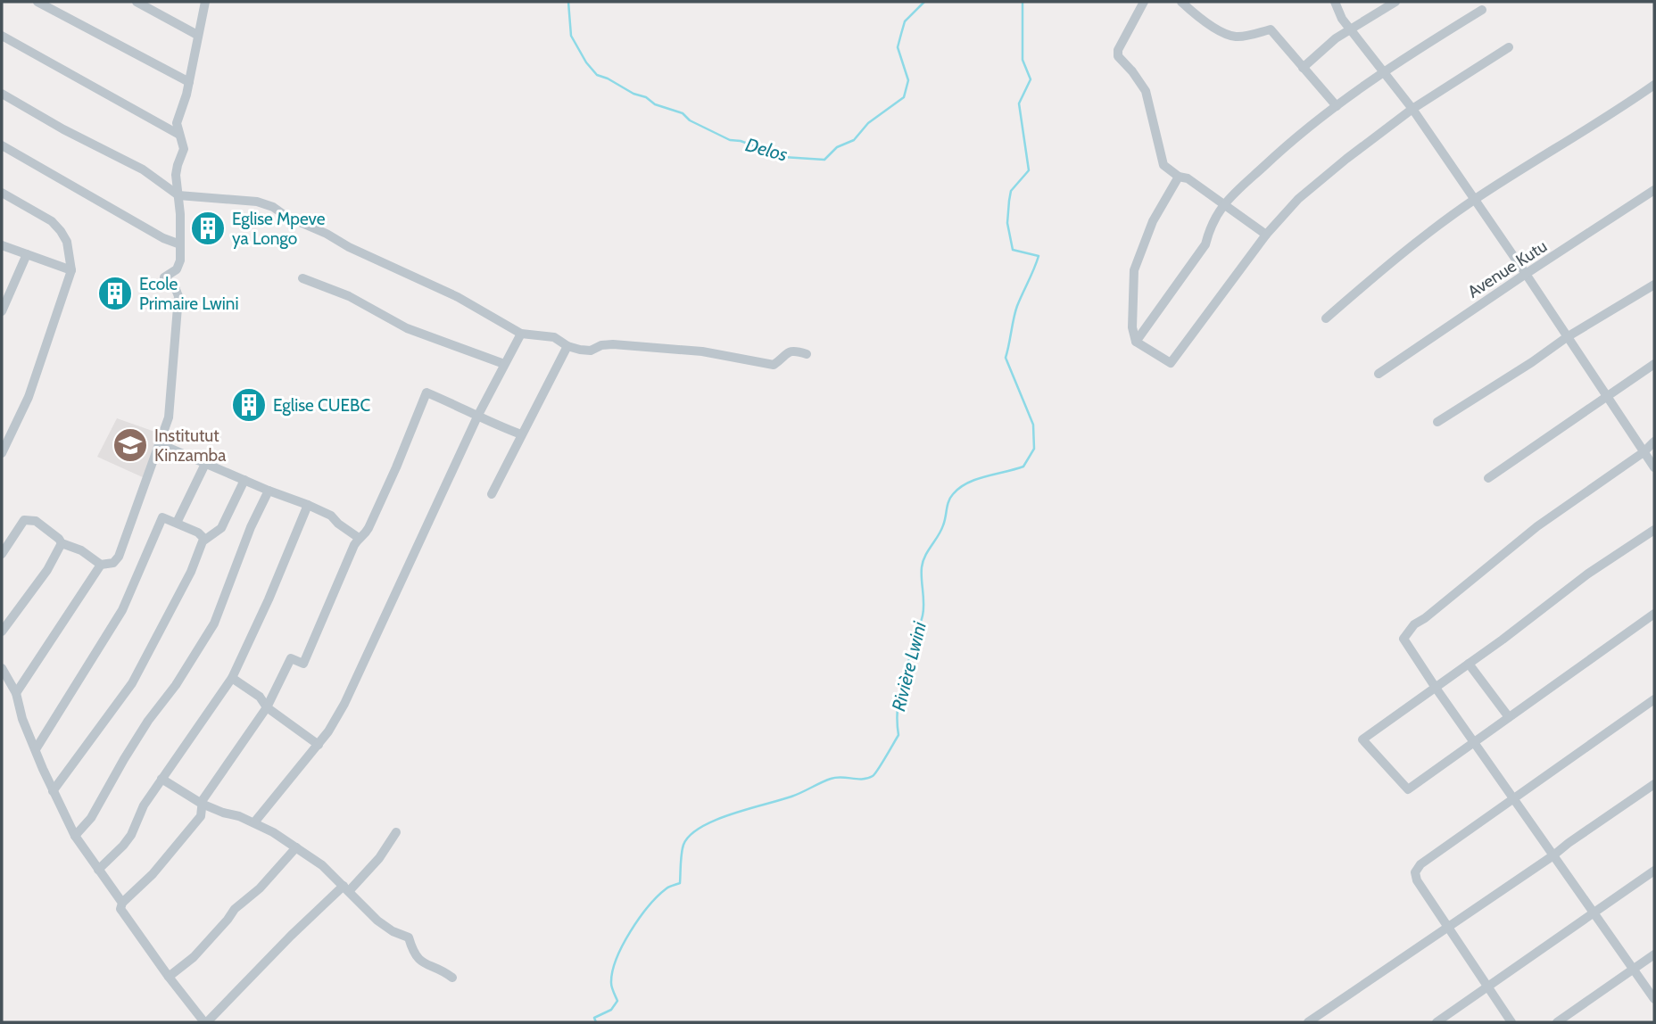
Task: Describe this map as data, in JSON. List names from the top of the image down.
{
  "streets": {
    "street": ["Avenue Kutu"]
  },
  "water": ["Delos", "Rivière Lwini"],
  "places": {
    "building": ["Eglise Mpeve ya Longo", "Ecole Primaire Lwini", "Eglise CUEBC"],
    "school or university": ["Institutut Kinzamba"]
  }
}
